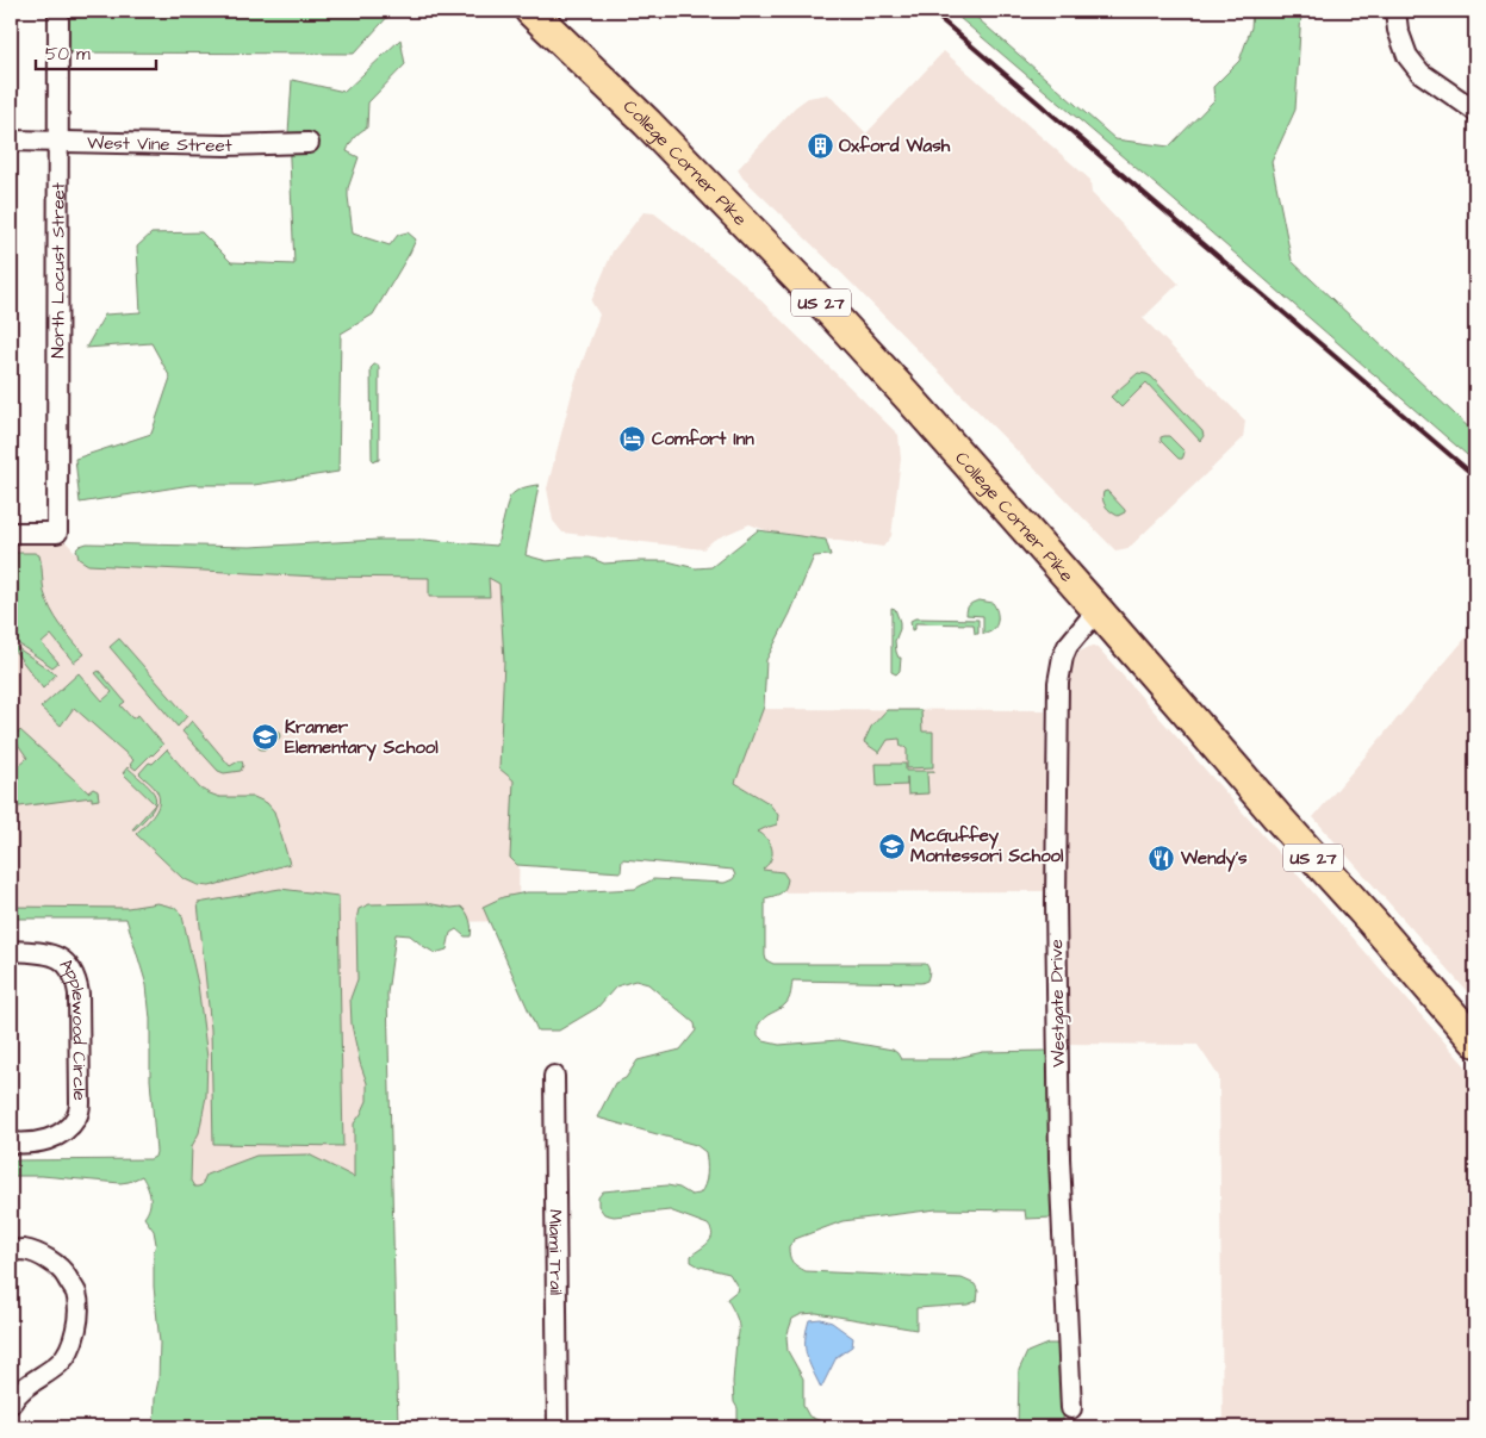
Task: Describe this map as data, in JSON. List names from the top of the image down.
{
  "streets": {
    "highway": ["College Corner Pike", "US 27"],
    "street": [
      "West Vine Street",
      "North Locust Street",
      "Westgate Drive",
      "Applewood Circle",
      "Miami Trail"
    ]
  },
  "crossings": [
    ["West Vine Street", "North Locust Street"],
    ["College Corner Pike", "Westgate Drive"]
  ],
  "places": {
    "building": ["Oxford Wash"],
    "hotel": ["Comfort Inn"],
    "school or university": ["Kramer Elementary School", "McGuffey Montessori School"],
    "restaurant": ["Wendy's"]
  },
  "scale_bar": "50 m"
}
